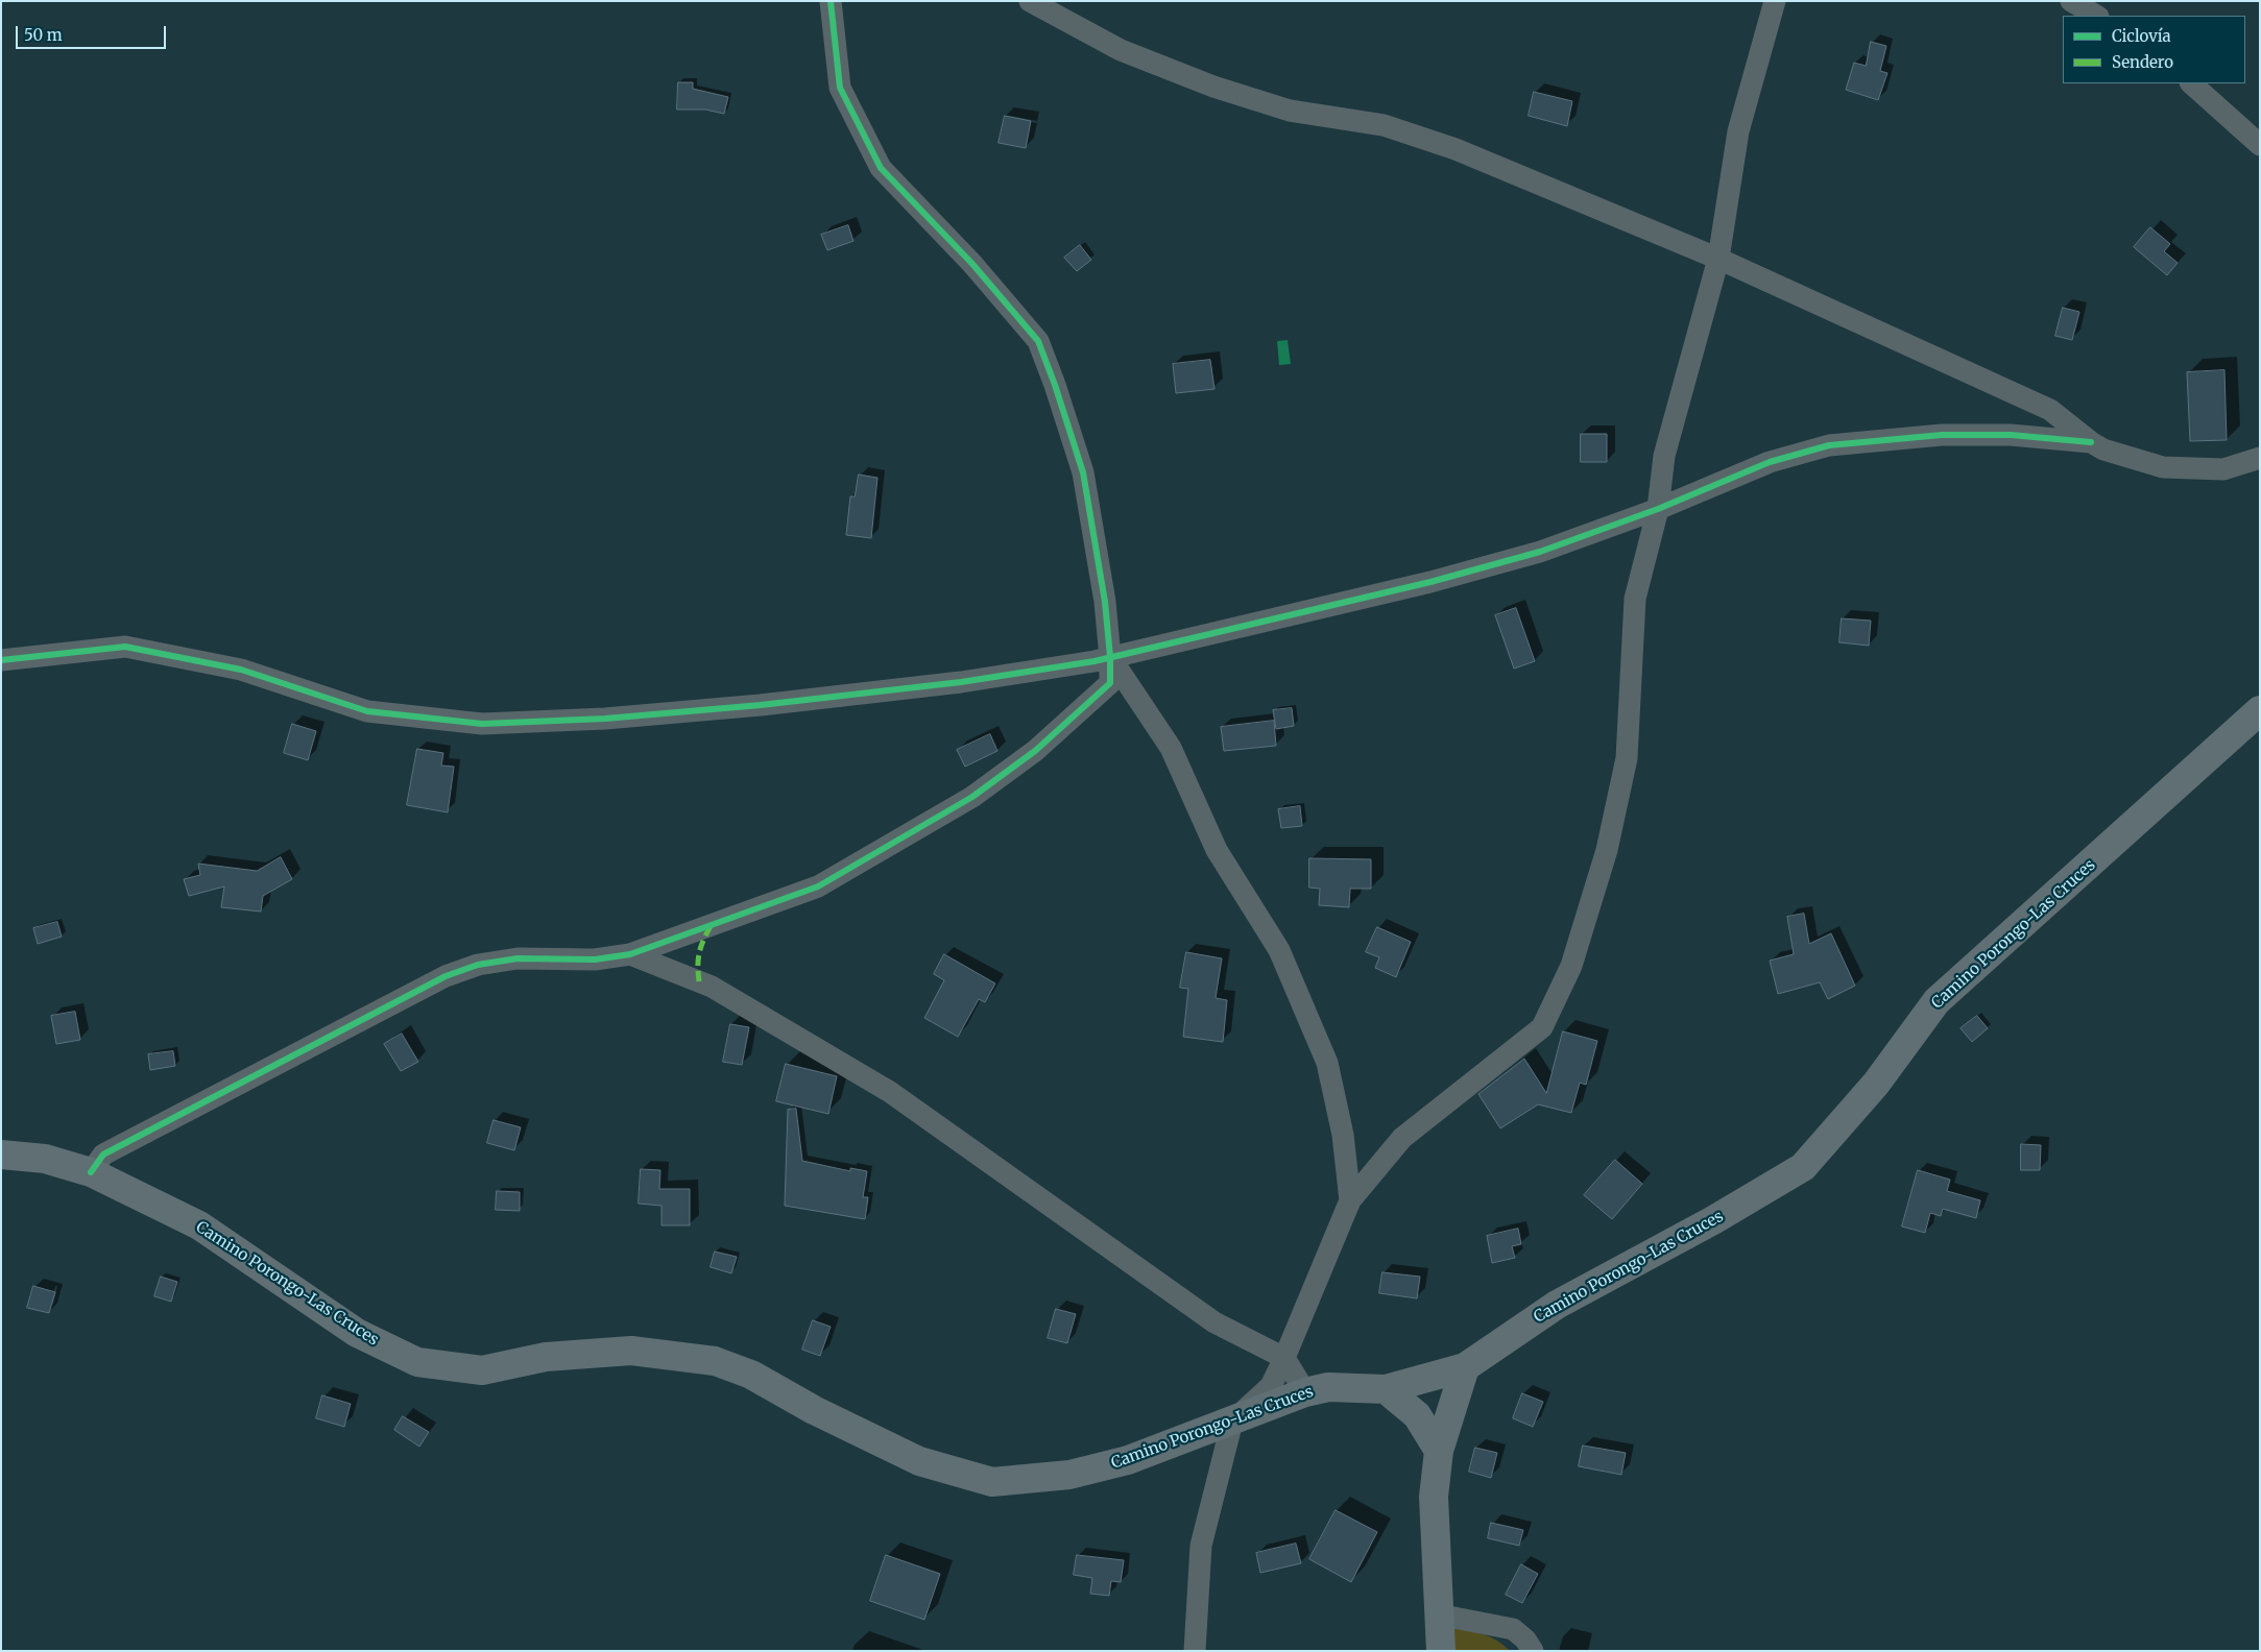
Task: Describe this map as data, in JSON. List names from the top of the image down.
{
  "streets": {
    "main road": ["Camino Porongo-Las Cruces"]
  },
  "legend": ["Ciclovía", "Sendero"],
  "scale_bar": "50 m"
}
